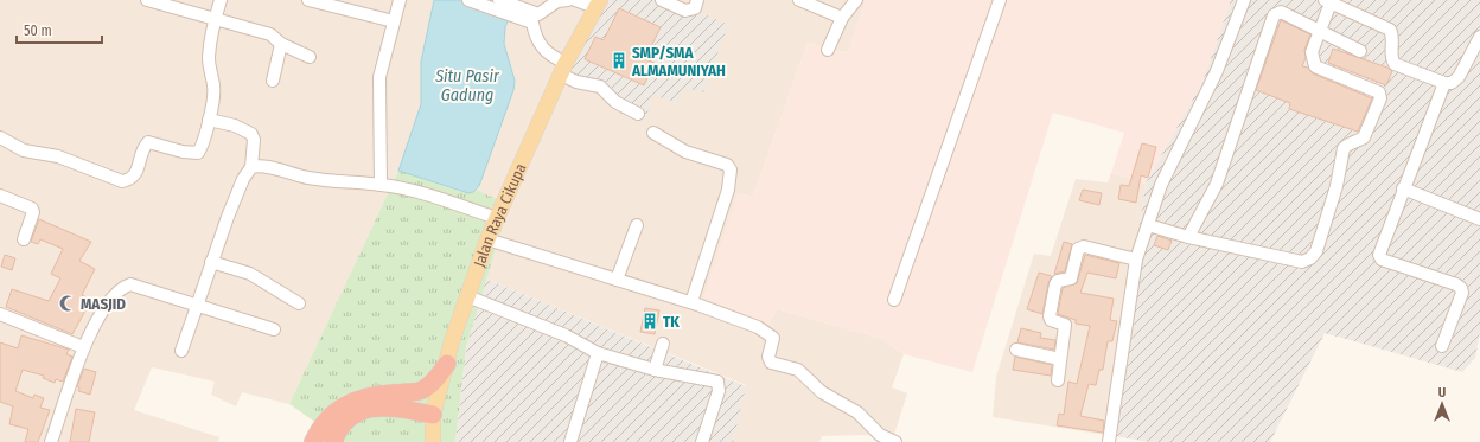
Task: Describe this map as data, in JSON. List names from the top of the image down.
{
  "streets": {
    "main road": ["Jalan Raya Cikupa"]
  },
  "water": ["Situ Pasir Gadung"],
  "places": {
    "building": ["SMP/SMA ALMAMUNIYAH", "TK"],
    "mosque": ["MASJID"]
  },
  "scale_bar": "50 m",
  "north": "top"
}
